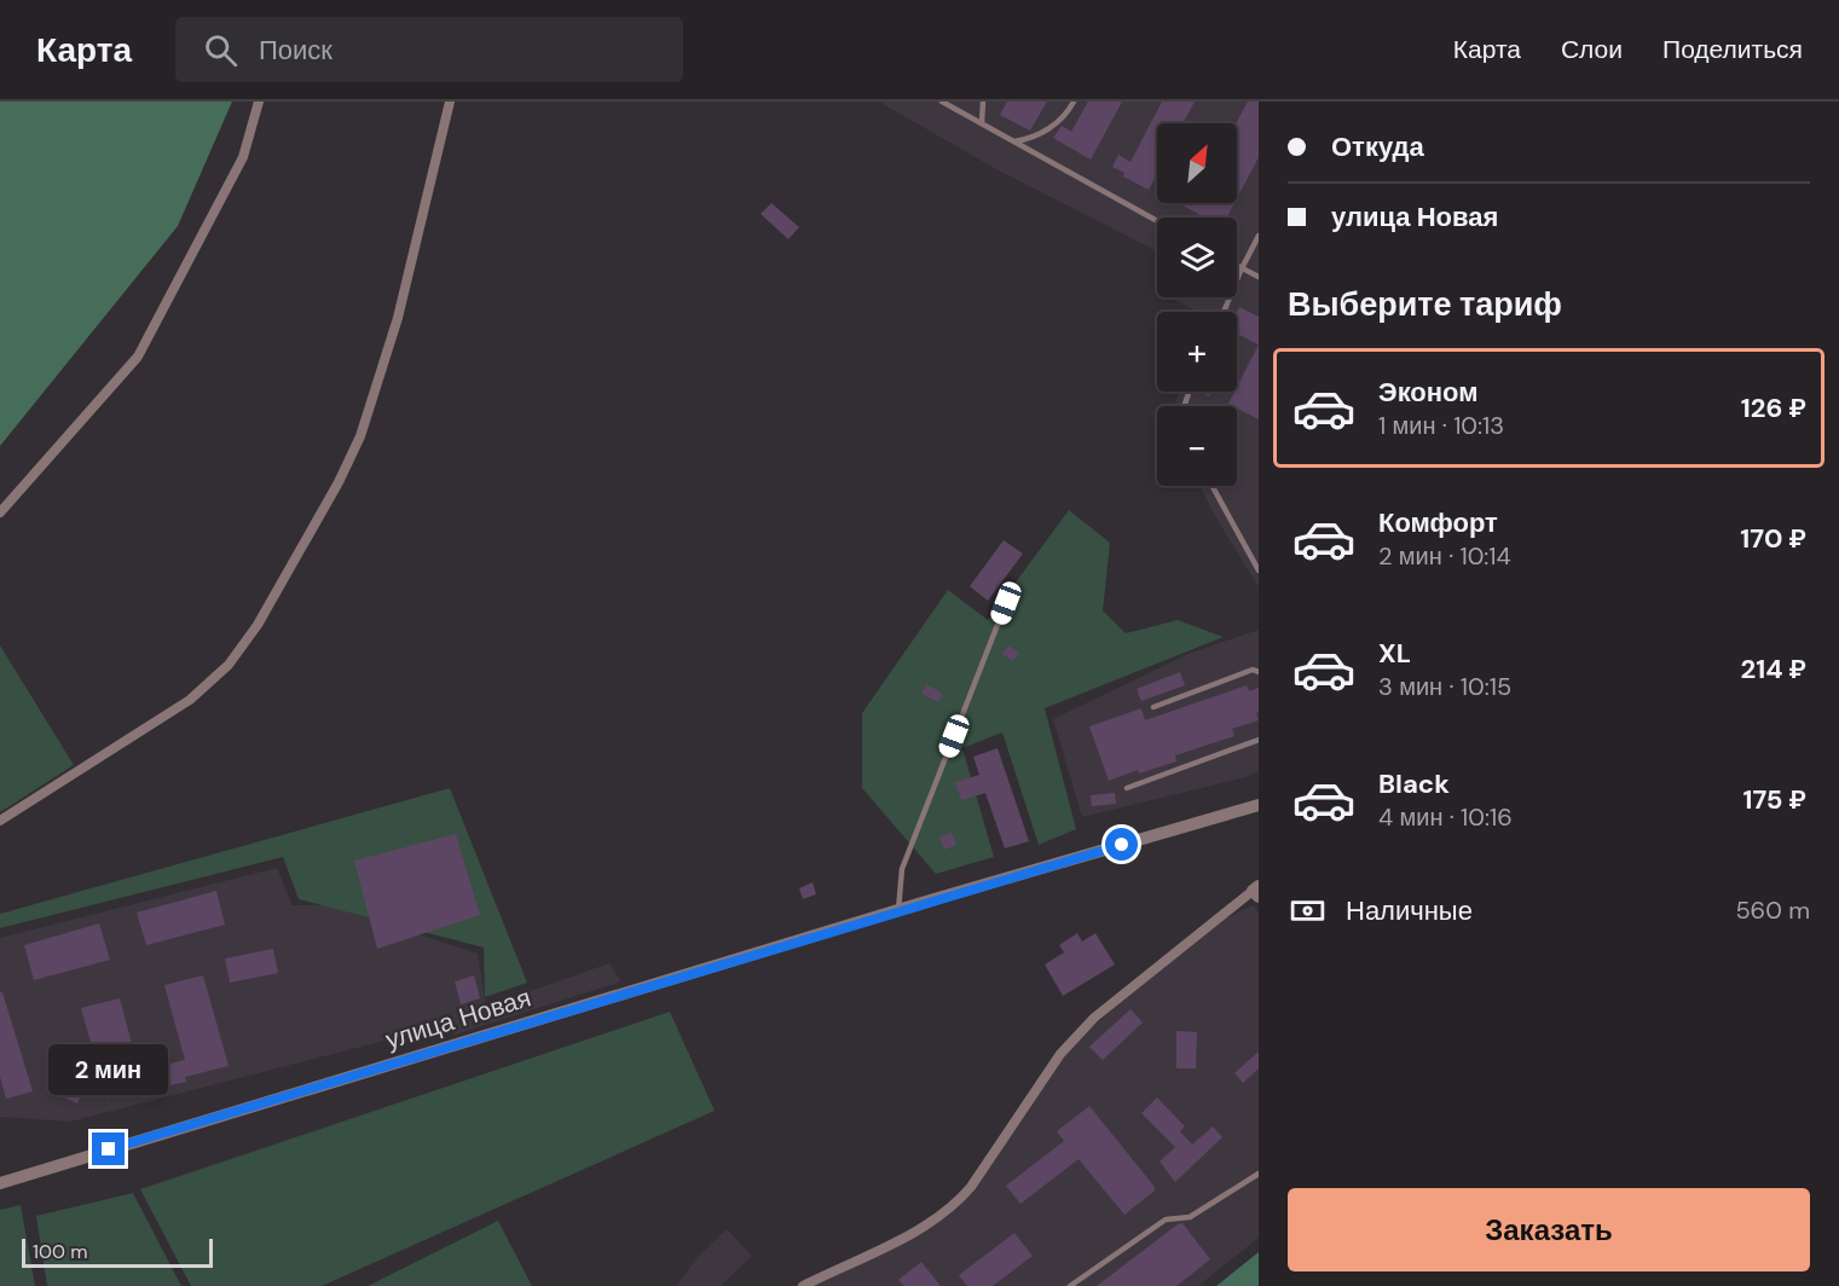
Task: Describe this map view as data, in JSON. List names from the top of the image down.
{
  "streets": {
    "street": ["улица Новая"]
  },
  "scale_bar": "100 m",
  "north": "top right",
  "page": {
    "header": "Карта",
    "search": "Поиск",
    "nav": ["Карта", "Слои", "Поделиться"],
    "banner": ["Откуда", "улица Новая"],
    "map_buttons": ["+", "−"],
    "heading": "Выберите тариф",
    "list": [
      {
        "name": "Эконом",
        "note": "1 мин · 10:13",
        "value": "126 ₽"
      },
      {
        "name": "Комфорт",
        "note": "2 мин · 10:14",
        "value": "170 ₽"
      },
      {
        "name": "XL",
        "note": "3 мин · 10:15",
        "value": "214 ₽"
      },
      {
        "name": "Black",
        "note": "4 мин · 10:16",
        "value": "175 ₽"
      }
    ],
    "pay": ["Наличные", "560 m"],
    "bubble": "2 мин",
    "buttons": "Заказать",
    "scale": "100 m"
  }
}
